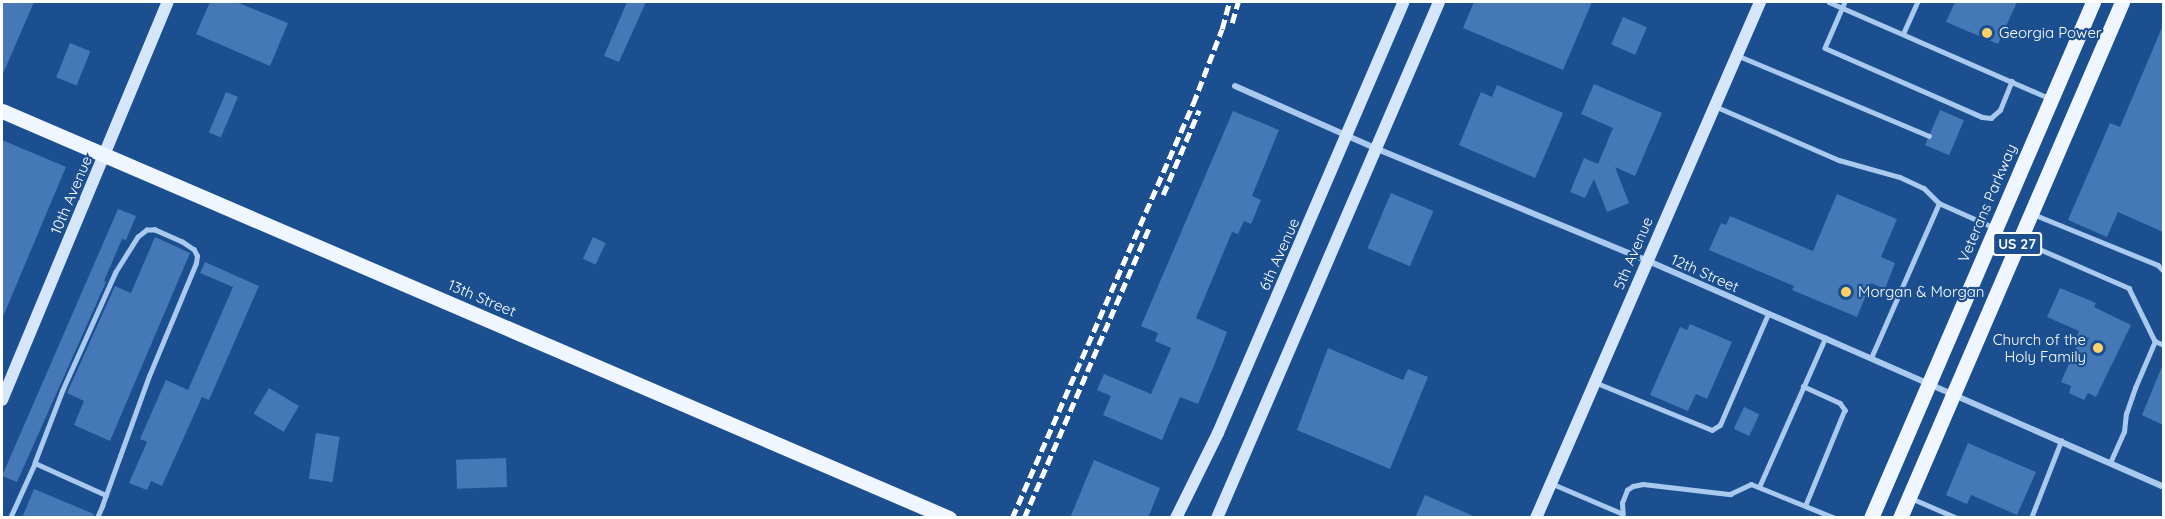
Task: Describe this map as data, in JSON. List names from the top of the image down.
{
  "streets": {
    "main road": ["Veterans Parkway", "US 27", "13th Street"],
    "street": [
      "10th Avenue",
      "5th Avenue",
      "6th Avenue",
      "12th Street"
    ]
  },
  "crossings": [
    ["10th Avenue", "13th Street"],
    ["Veterans Parkway", "12th Street"],
    ["US 27", "12th Street"],
    ["5th Avenue", "12th Street"],
    ["6th Avenue", "12th Street"]
  ],
  "places": ["Georgia Power", "Morgan & Morgan", "Church of the Holy Family"]
}
